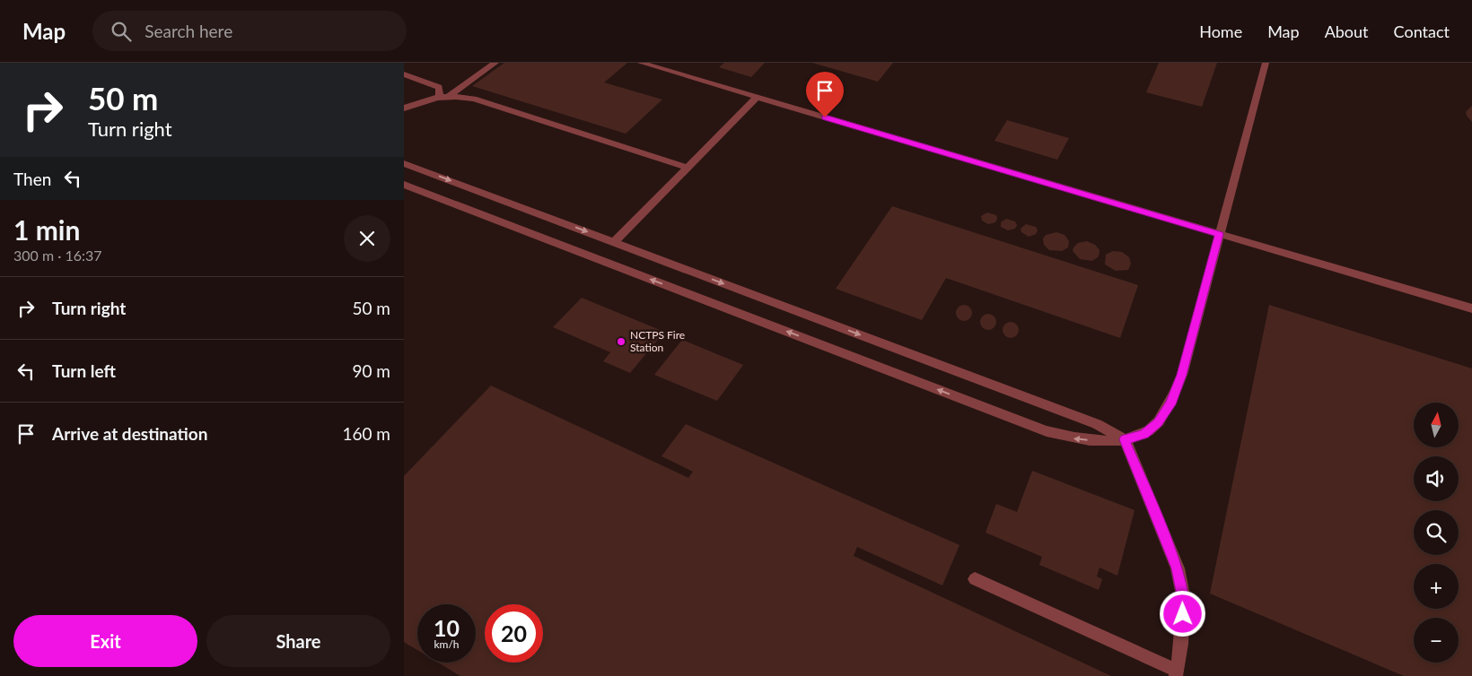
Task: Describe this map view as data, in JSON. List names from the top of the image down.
{
  "places": ["NCTPS Fire Station"],
  "north": "top",
  "page": {
    "header": "Map",
    "search": "Search here",
    "nav": [
      "Home",
      "Map",
      "About",
      "Contact"
    ],
    "turn": ["50 m", "Turn right"],
    "then": "Then",
    "heading": ["1 min", "300 m · 16:37"],
    "list": [
      {
        "name": "Turn right",
        "value": "50 m"
      },
      {
        "name": "Turn left",
        "value": "90 m"
      },
      {
        "name": "Arrive at destination",
        "value": "160 m"
      }
    ],
    "map_buttons": ["+", "−"],
    "speed": "10 km/h",
    "limit": "20",
    "buttons": ["Exit", "Share"]
  }
}
